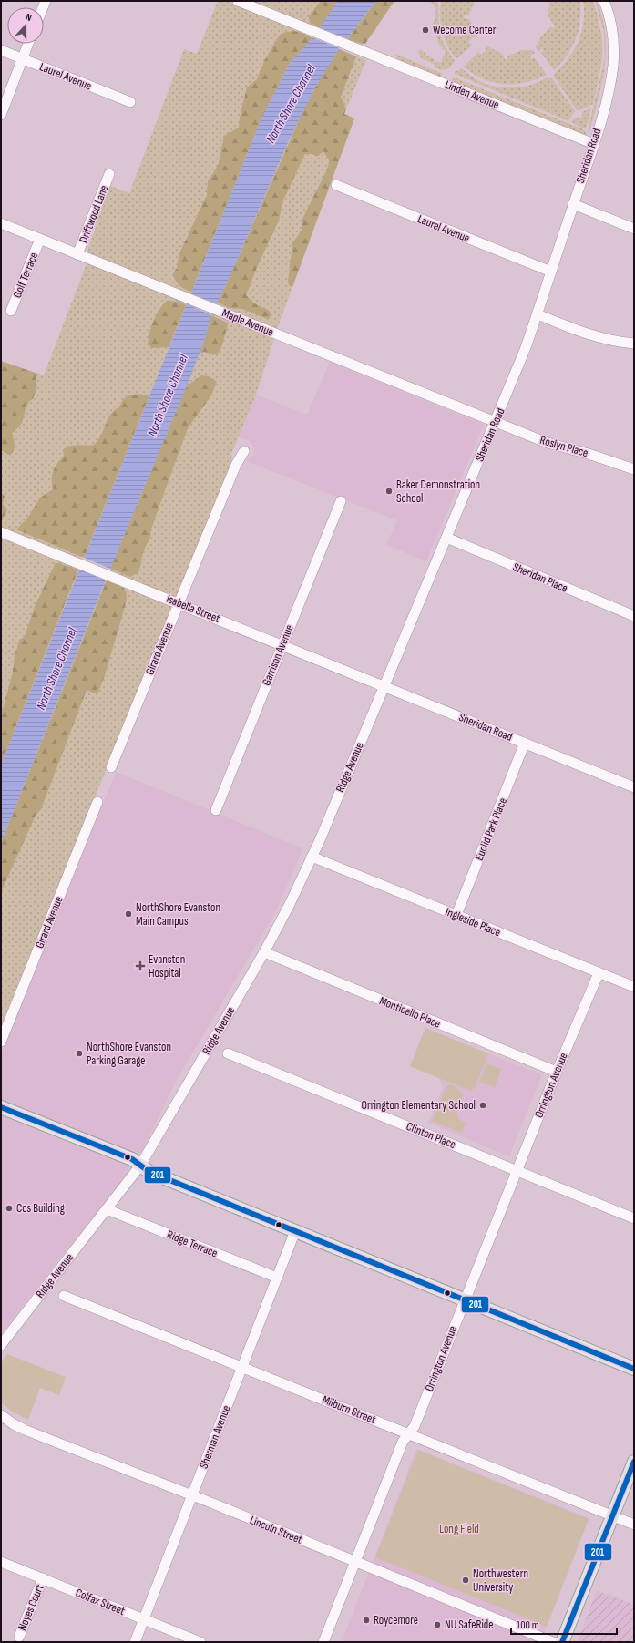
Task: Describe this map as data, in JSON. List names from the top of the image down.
{
  "streets": {
    "street": [
      "Laurel Avenue",
      "Linden Avenue",
      "Sheridan Road",
      "Driftwood Lane",
      "Golf Terrace",
      "Maple Avenue",
      "Roslyn Place",
      "Sheridan Place",
      "Isabella Street",
      "Girard Avenue",
      "Garrison Avenue",
      "Ridge Avenue",
      "Euclid Park Place",
      "Ingleside Place",
      "Monticello Place",
      "Orrington Avenue",
      "Clinton Place",
      "Ridge Terrace",
      "Milburn Street",
      "Sherman Avenue",
      "Lincoln Street",
      "Colfax Street",
      "Noyes Court"
    ]
  },
  "crossings": [
    ["Laurel Avenue", "Sheridan Road"],
    ["Linden Avenue", "Sheridan Road"],
    ["Sheridan Road", "Maple Avenue"],
    ["Sheridan Road", "Roslyn Place"],
    ["Sheridan Road", "Sheridan Place"],
    ["Sheridan Road", "Isabella Street"],
    ["Sheridan Road", "Ridge Avenue"],
    ["Sheridan Road", "Euclid Park Place"],
    ["Driftwood Lane", "Maple Avenue"],
    ["Golf Terrace", "Maple Avenue"],
    ["Maple Avenue", "Roslyn Place"],
    ["Isabella Street", "Girard Avenue"],
    ["Isabella Street", "Garrison Avenue"],
    ["Isabella Street", "Ridge Avenue"],
    ["Ridge Avenue", "Ingleside Place"],
    ["Ridge Avenue", "Monticello Place"],
    ["Ridge Avenue", "Ridge Terrace"],
    ["Euclid Park Place", "Ingleside Place"],
    ["Ingleside Place", "Orrington Avenue"],
    ["Monticello Place", "Orrington Avenue"],
    ["Orrington Avenue", "Clinton Place"],
    ["Orrington Avenue", "Milburn Street"],
    ["Orrington Avenue", "Lincoln Street"],
    ["Ridge Terrace", "Sherman Avenue"],
    ["Milburn Street", "Sherman Avenue"],
    ["Sherman Avenue", "Lincoln Street"],
    ["Sherman Avenue", "Colfax Street"],
    ["Colfax Street", "Noyes Court"]
  ],
  "water": ["North Shore Channel"],
  "parks": ["Long Field"],
  "places": {
    "other": [
      "Wecome Center",
      "Baker Demonstration School",
      "NorthShore Evanston Main Campus",
      "NorthShore Evanston Parking Garage",
      "Orrington Elementary School",
      "Cos Building",
      "Northwestern University",
      "Roycemore",
      "NU SafeRide"
    ],
    "health": ["Evanston Hospital"]
  },
  "lines": ["transit line 201"],
  "scale_bar": "100 m",
  "north": "top"
}
